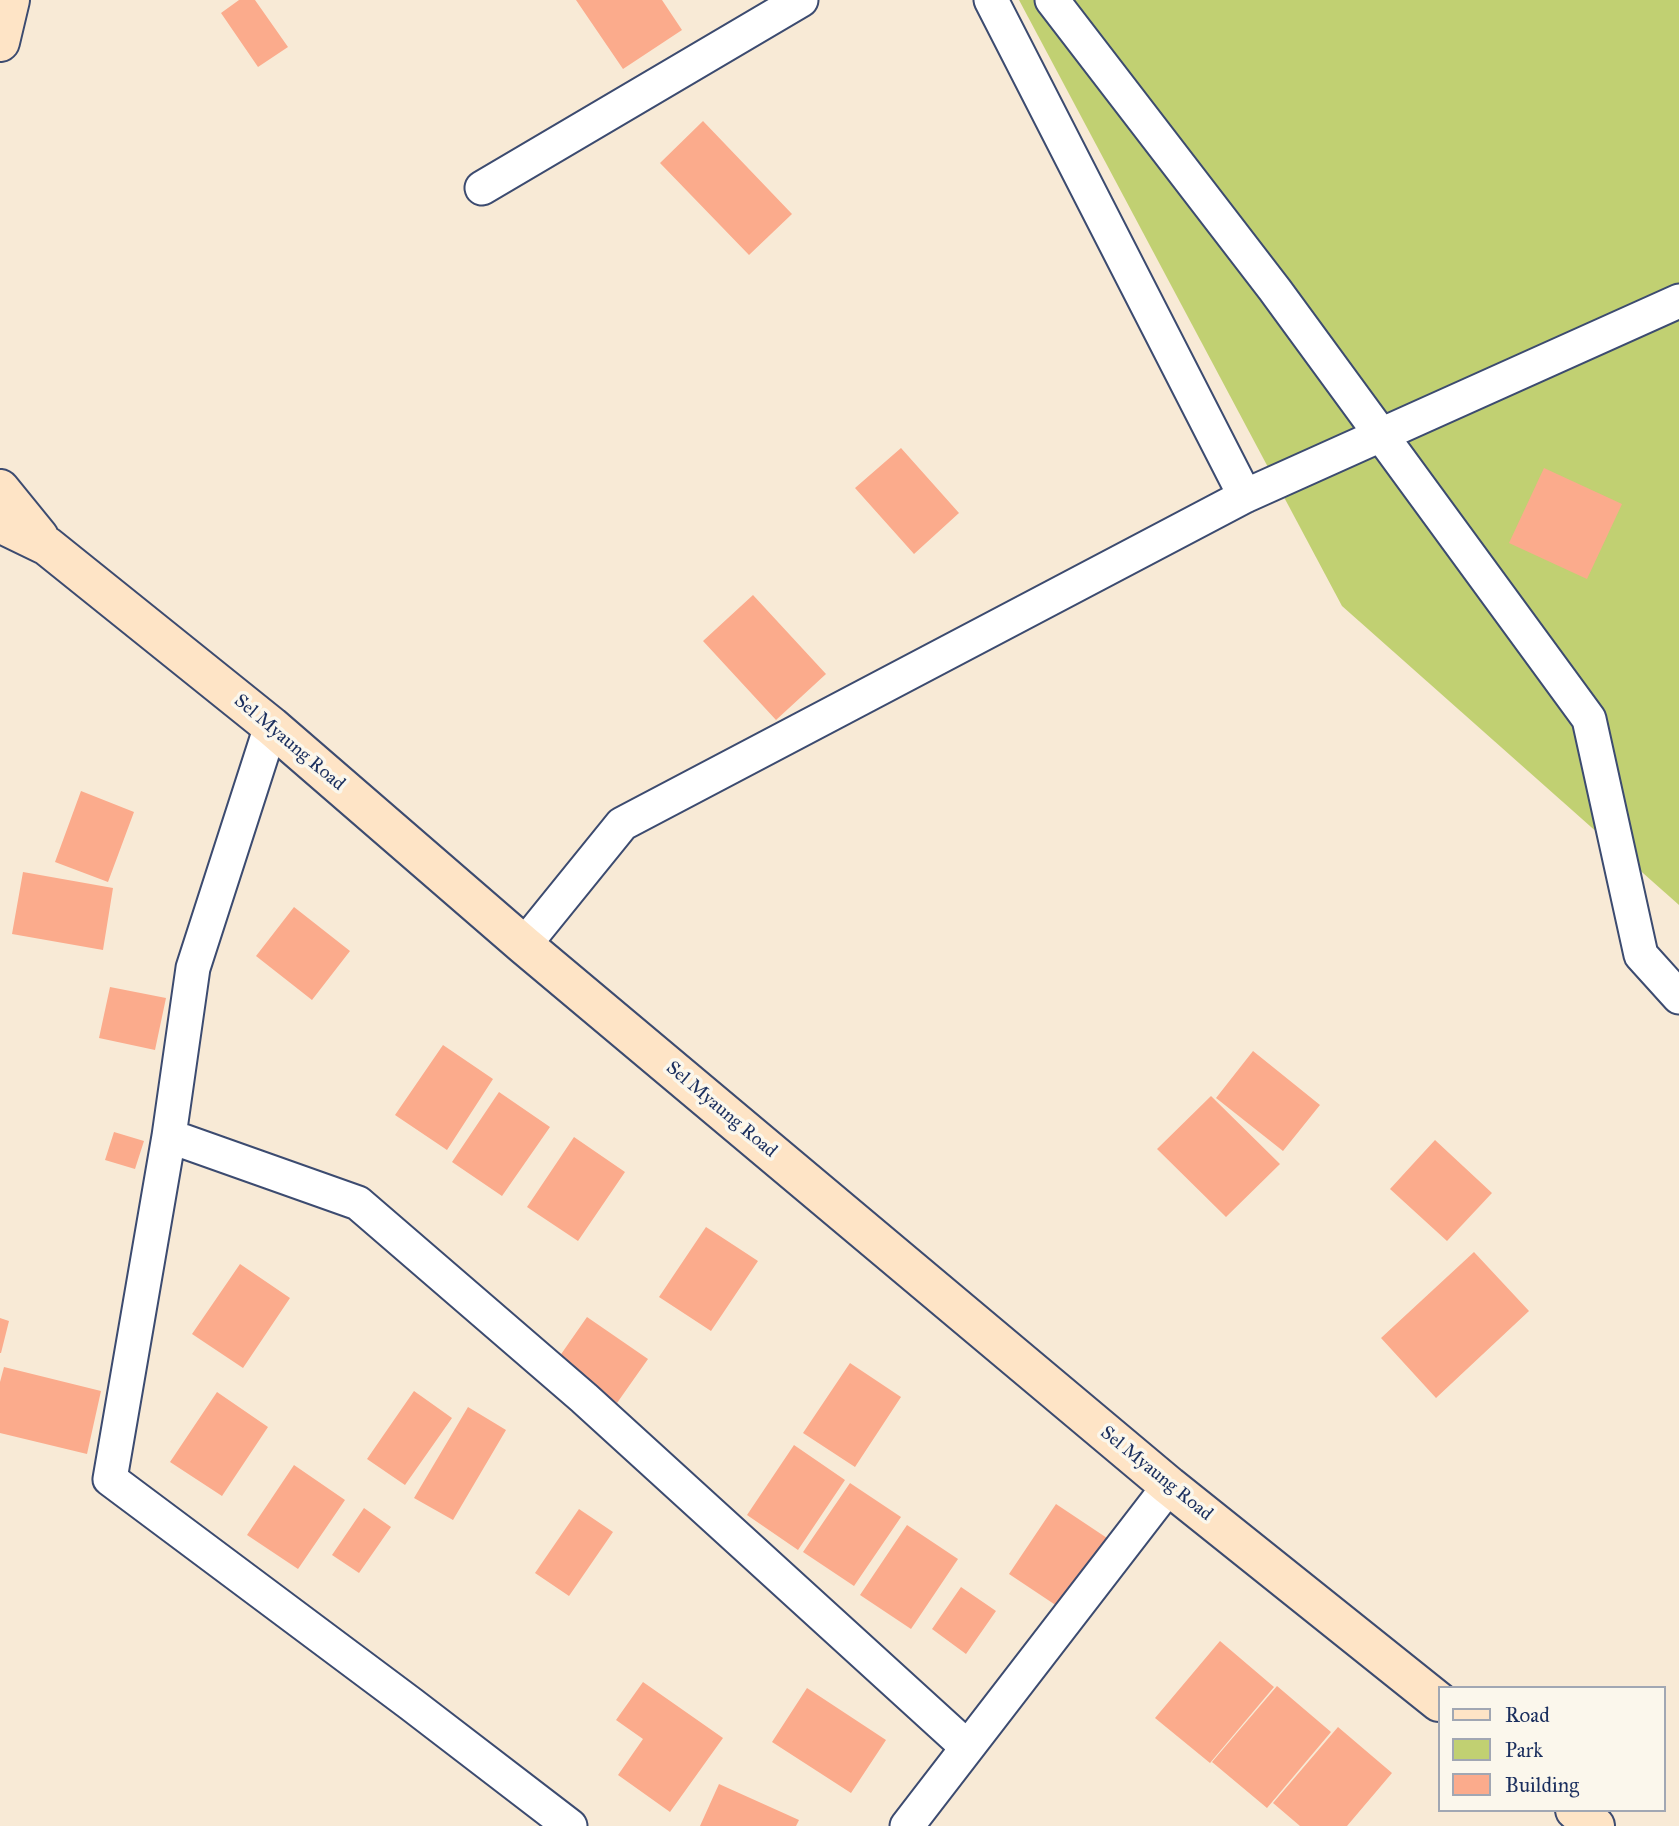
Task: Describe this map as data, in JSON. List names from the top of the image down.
{
  "streets": {
    "main road": ["Sel Myaung Road"]
  },
  "legend": ["Road", "Park", "Building"]
}
